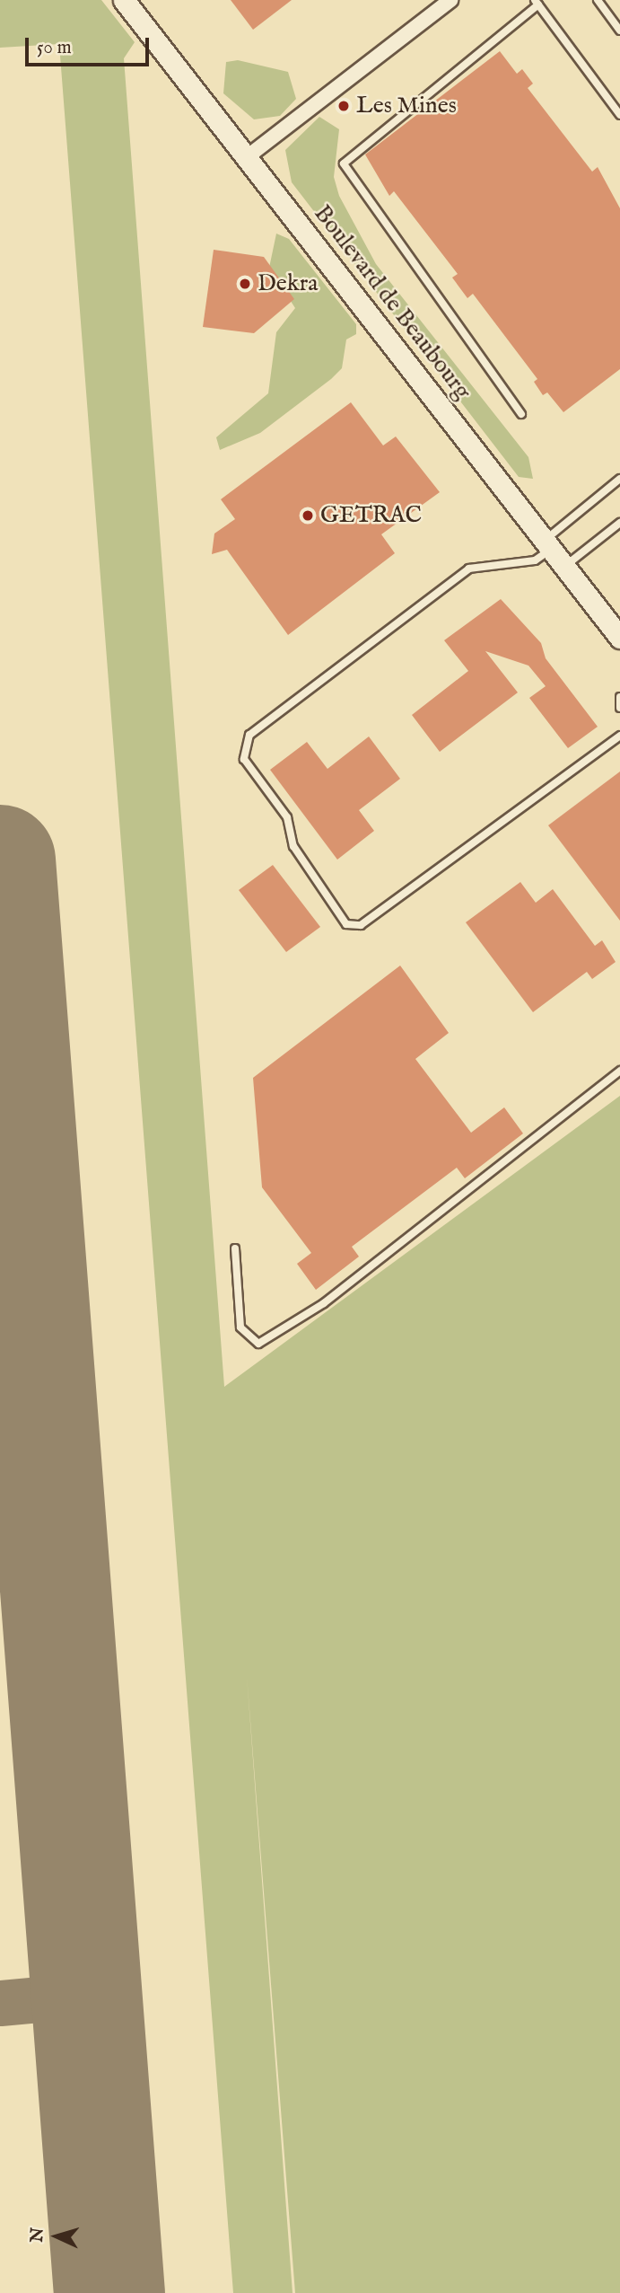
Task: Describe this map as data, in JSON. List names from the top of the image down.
{
  "streets": {
    "main road": ["Boulevard de Beaubourg"]
  },
  "places": ["Les Mines", "Dekra", "GETRAC"],
  "scale_bar": "50 m",
  "north": "left"
}
